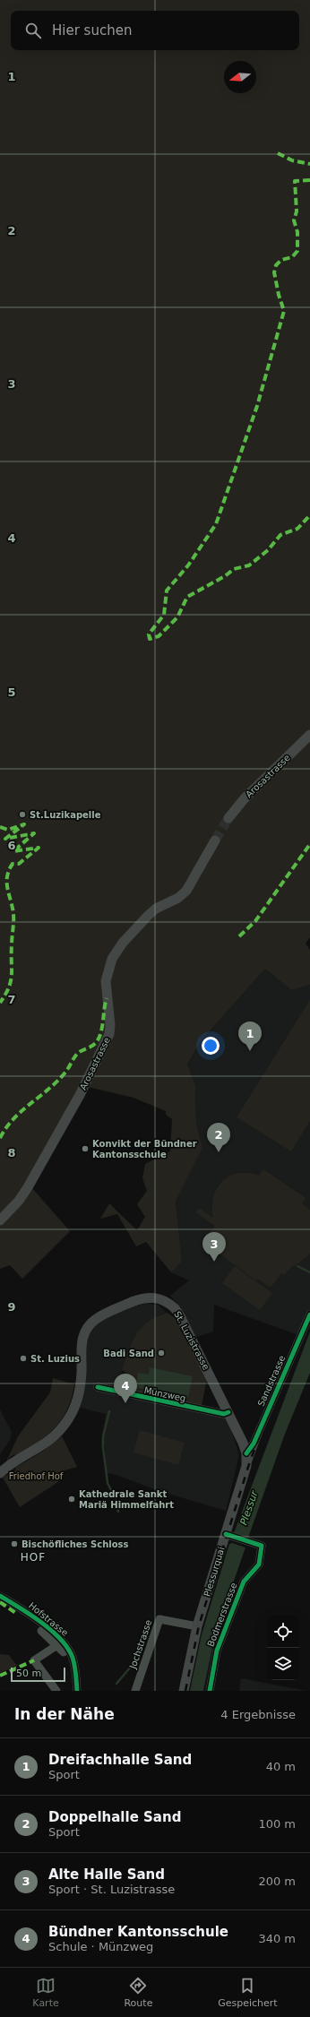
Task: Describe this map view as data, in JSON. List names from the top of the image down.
{
  "streets": {
    "main road": ["Arosastrasse", "St. Luzistrasse", "Plessurquai"],
    "street": [
      "Sandstrasse",
      "Münzweg",
      "Bodmerstrasse",
      "Hofstrasse",
      "Jochstrasse"
    ]
  },
  "crossings": [
    ["St. Luzistrasse", "Sandstrasse"],
    ["St. Luzistrasse", "Münzweg"],
    ["St. Luzistrasse", "Plessurquai"],
    ["Sandstrasse", "Plessurquai"],
    ["Plessurquai", "Bodmerstrasse"],
    ["Plessurquai", "Jochstrasse"]
  ],
  "districts": ["HOF"],
  "water": ["Plessur"],
  "parks": ["Friedhof Hof"],
  "places": [
    "St.Luzikapelle",
    "Konvikt der Bündner Kantonsschule",
    "Badi Sand",
    "St. Luzius",
    "Kathedrale Sankt Mariä Himmelfahrt",
    "Bischöfliches Schloss"
  ],
  "scale_bar": "50 m",
  "north": "left",
  "page": {
    "search": "Hier suchen",
    "pins": [
      "1",
      "2",
      "3",
      "4"
    ],
    "scale": "50 m",
    "heading": ["In der Nähe", "4 Ergebnisse"],
    "list": [
      {
        "mark": "1",
        "name": "Dreifachhalle Sand",
        "note": "Sport",
        "value": "40 m"
      },
      {
        "mark": "2",
        "name": "Doppelhalle Sand",
        "note": "Sport",
        "value": "100 m"
      },
      {
        "mark": "3",
        "name": "Alte Halle Sand",
        "note": "Sport · St. Luzistrasse",
        "value": "200 m"
      },
      {
        "mark": "4",
        "name": "Bündner Kantonsschule",
        "note": "Schule · Münzweg",
        "value": "340 m"
      }
    ],
    "nav": ["Karte", "Route", "Gespeichert"]
  },
  "grid": {
    "rows": [
      "1",
      "2",
      "3",
      "4",
      "5",
      "6",
      "7",
      "8",
      "9"
    ]
  }
}
